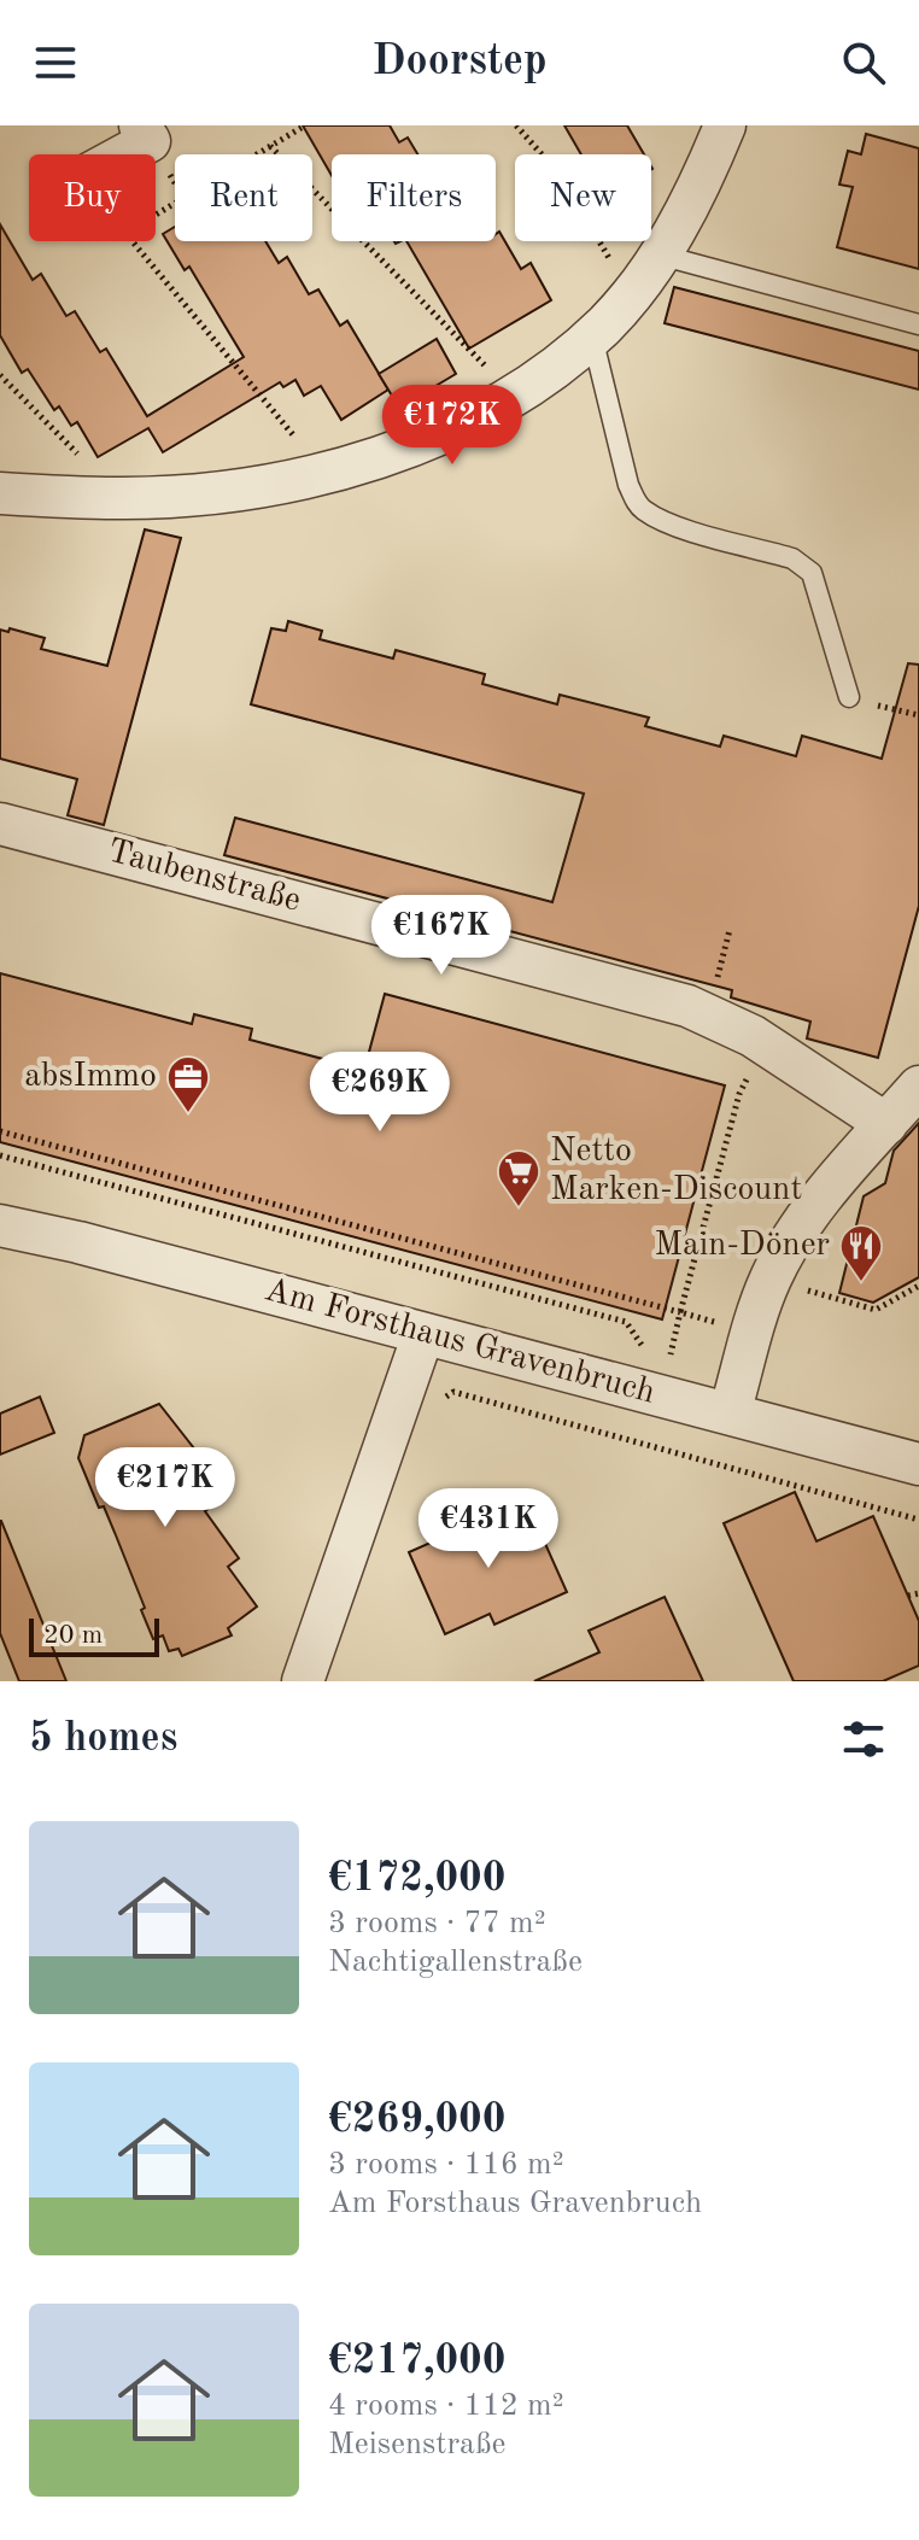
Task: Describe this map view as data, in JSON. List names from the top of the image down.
{
  "streets": {
    "street": ["Taubenstraße", "Am Forsthaus Gravenbruch"]
  },
  "places": {
    "office": ["absImmo"],
    "supermarket": ["Netto Marken-Discount"],
    "restaurant": ["Main-Döner"]
  },
  "scale_bar": "20 m",
  "page": {
    "header": "Doorstep",
    "chip": [
      "Buy",
      "Rent",
      "Filters",
      "New"
    ],
    "price": [
      "€172K",
      "€167K",
      "€269K",
      "€217K",
      "€431K"
    ],
    "scale": "20 m",
    "heading": "5 homes",
    "list": [
      {
        "name": "€172,000",
        "note": "3 rooms · 77 m² · Nachtigallenstraße"
      },
      {
        "name": "€269,000",
        "note": "3 rooms · 116 m² · Am Forsthaus Gravenbruch"
      },
      {
        "name": "€217,000",
        "note": "4 rooms · 112 m² · Meisenstraße"
      }
    ]
  }
}
